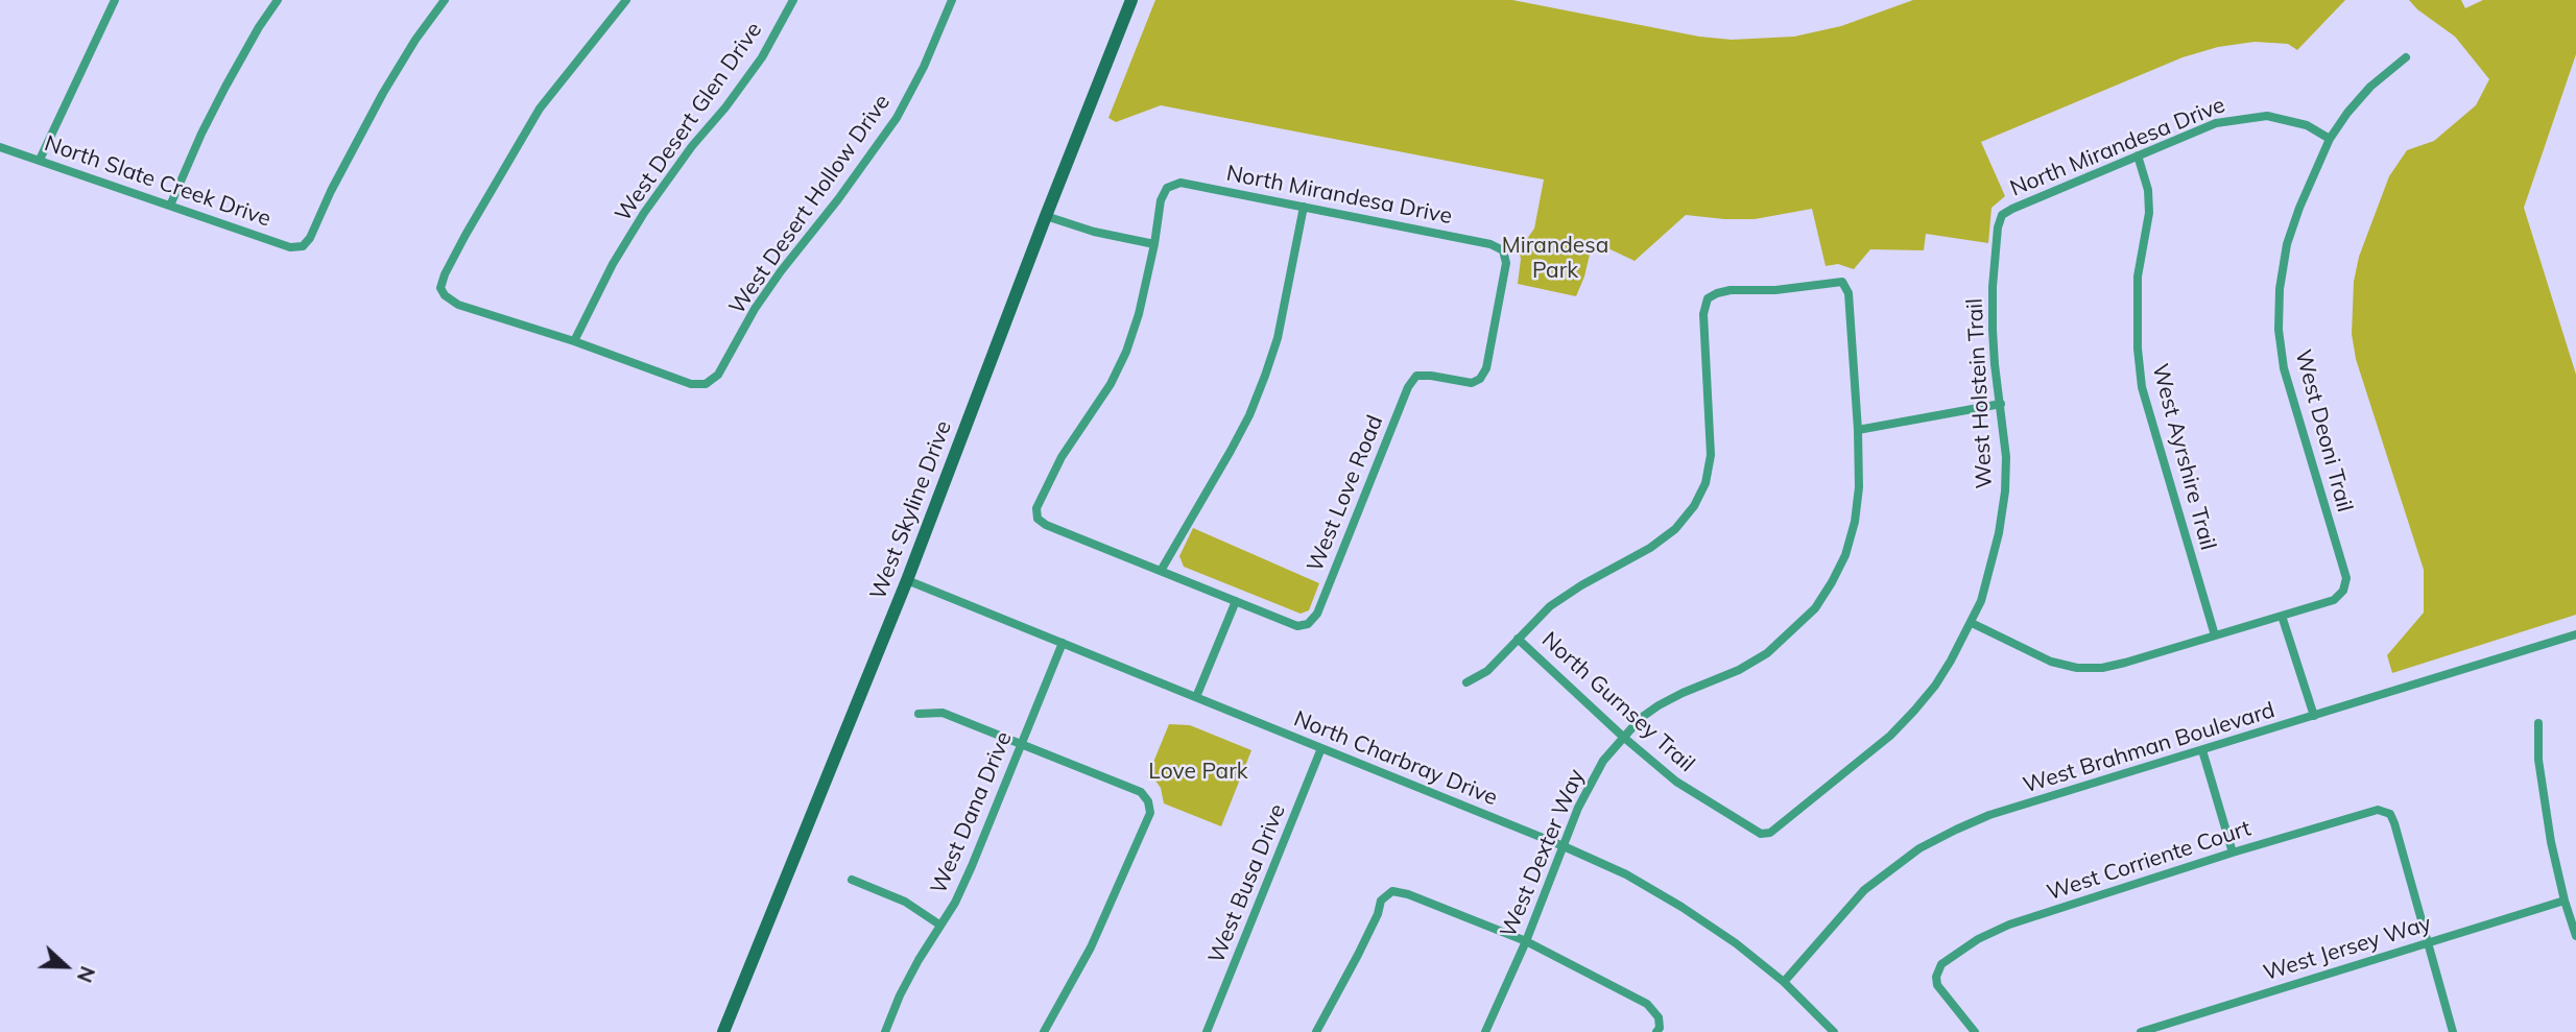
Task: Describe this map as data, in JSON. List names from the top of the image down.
{
  "streets": {
    "street": [
      "West Desert Glen Drive",
      "North Mirandesa Drive",
      "North Slate Creek Drive",
      "West Desert Hollow Drive",
      "West Holstein Trail",
      "West Deoni Trail",
      "West Ayrshire Trail",
      "West Love Road",
      "West Skyline Drive",
      "North Gurnsey Trail",
      "West Brahman Boulevard",
      "North Charbray Drive",
      "West Dana Drive",
      "West Dexter Way",
      "West Corriente Court",
      "West Busa Drive",
      "West Jersey Way"
    ]
  },
  "crossings": [
    ["West Desert Glen Drive", "West Desert Hollow Drive"],
    ["North Mirandesa Drive", "West Holstein Trail"],
    ["North Mirandesa Drive", "West Deoni Trail"],
    ["North Mirandesa Drive", "West Ayrshire Trail"],
    ["North Mirandesa Drive", "West Love Road"],
    ["West Holstein Trail", "North Gurnsey Trail"],
    ["West Skyline Drive", "North Charbray Drive"],
    ["North Gurnsey Trail", "West Dexter Way"],
    ["West Brahman Boulevard", "North Charbray Drive"],
    ["North Charbray Drive", "West Dana Drive"],
    ["North Charbray Drive", "West Dexter Way"],
    ["North Charbray Drive", "West Busa Drive"],
    ["West Corriente Court", "West Jersey Way"]
  ],
  "parks": ["Mirandesa Park", "Love Park"],
  "north": "right"
}
